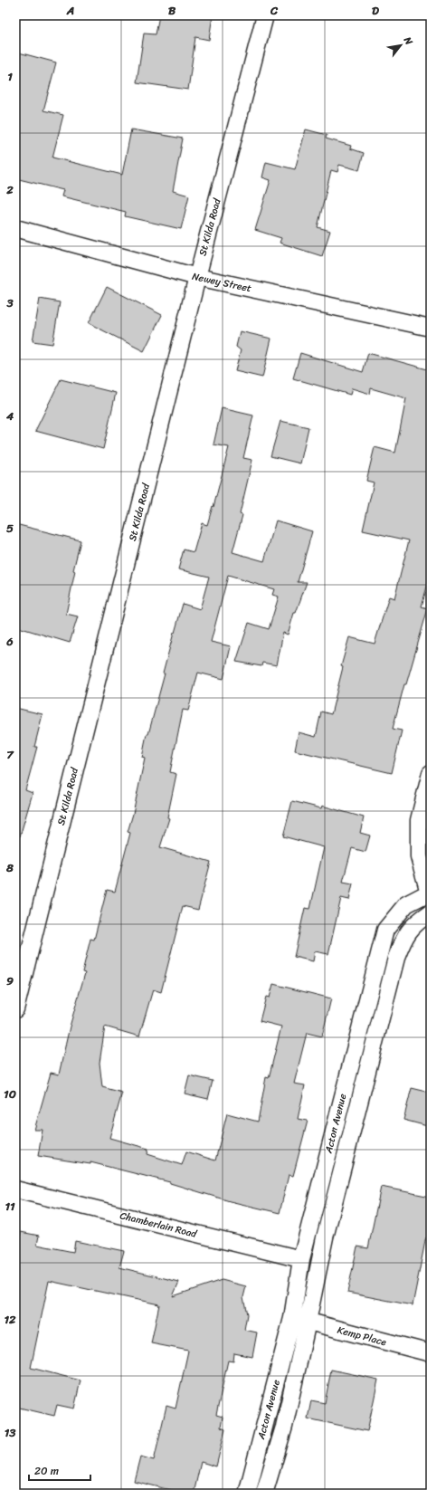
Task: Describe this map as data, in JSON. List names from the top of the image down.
{
  "streets": {
    "street": [
      "St Kilda Road",
      "Newey Street",
      "Acton Avenue",
      "Chamberlain Road",
      "Kemp Place"
    ]
  },
  "crossings": [
    ["St Kilda Road", "Newey Street"],
    ["Acton Avenue", "Chamberlain Road"],
    ["Acton Avenue", "Kemp Place"]
  ],
  "scale_bar": "20 m",
  "north": "top right",
  "grid": {
    "columns": [
      "A",
      "B",
      "C",
      "D"
    ],
    "rows": [
      "1",
      "2",
      "3",
      "4",
      "5",
      "6",
      "7",
      "8",
      "9",
      "10",
      "11",
      "12",
      "13"
    ]
  }
}
